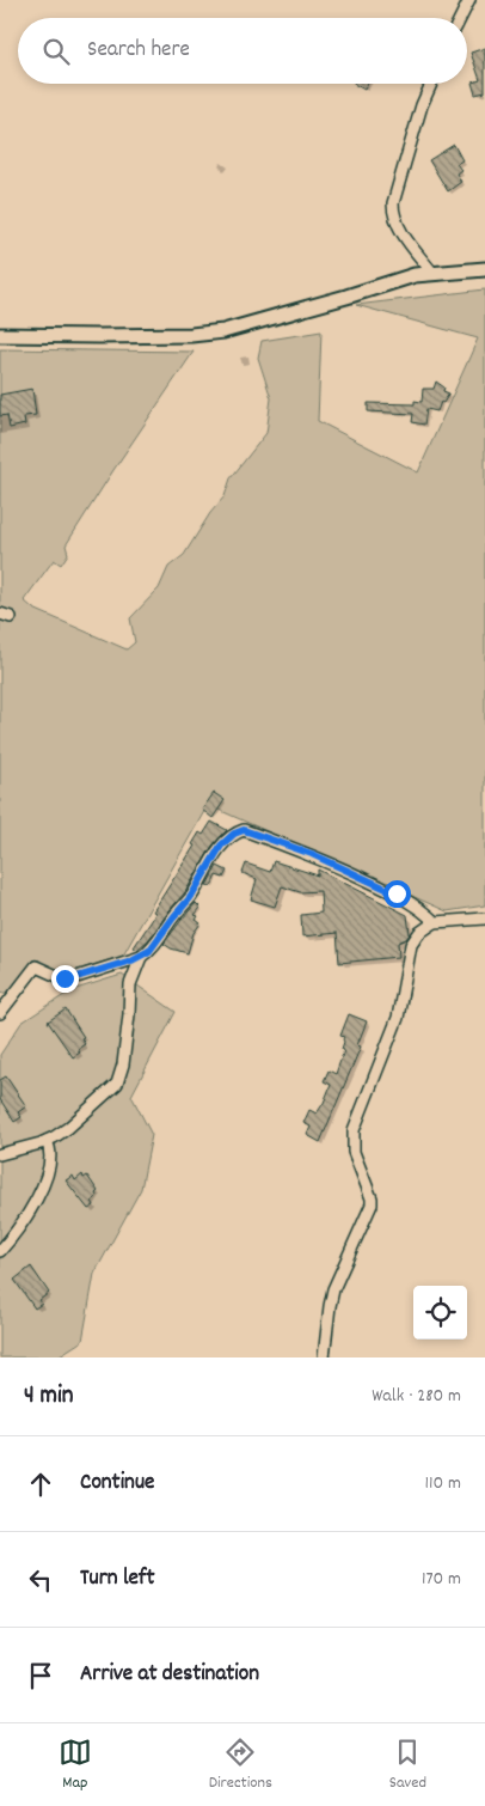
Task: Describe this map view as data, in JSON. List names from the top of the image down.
{
  "page": {
    "search": "Search here",
    "heading": ["4 min", "Walk · 280 m"],
    "list": [
      ["Continue", "110 m"],
      ["Turn left", "170 m"],
      "Arrive at destination"
    ],
    "nav": ["Map", "Directions", "Saved"]
  }
}
